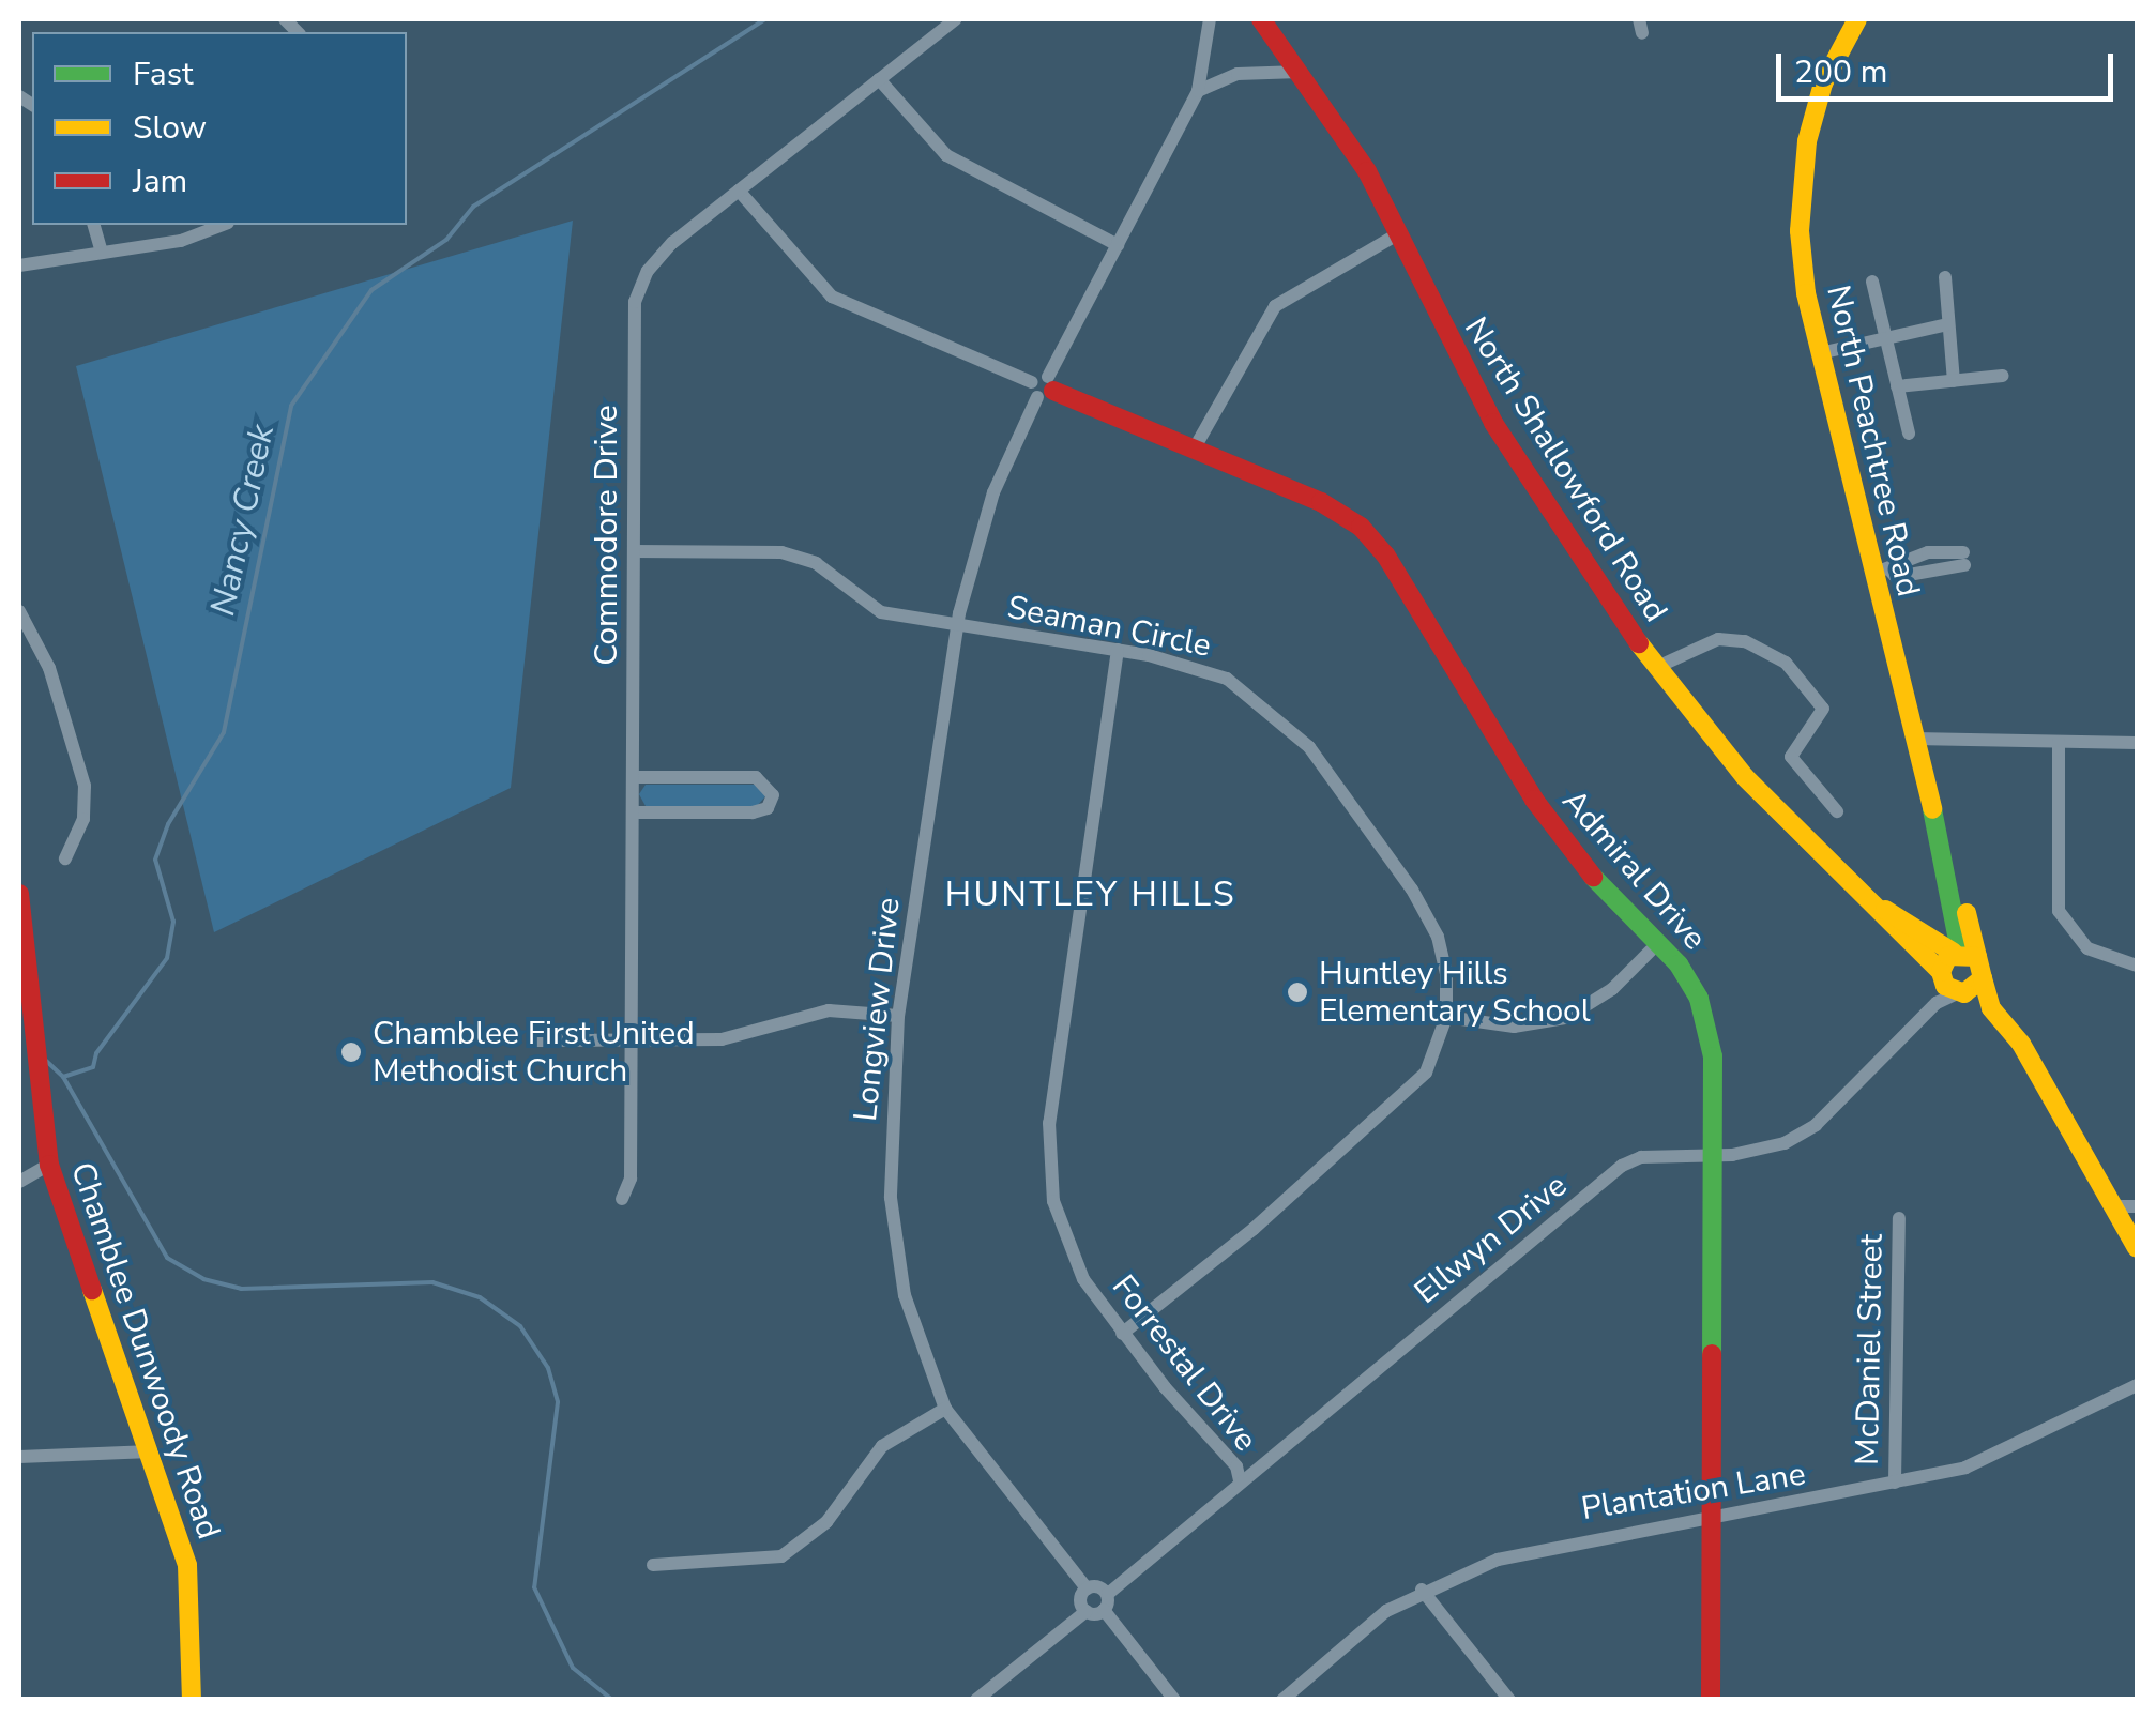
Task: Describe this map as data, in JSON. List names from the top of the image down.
{
  "streets": {
    "street": [
      "North Peachtree Road",
      "North Shallowford Road",
      "Commodore Drive",
      "Seaman Circle",
      "Admiral Drive",
      "Longview Drive",
      "Ellwyn Drive",
      "McDaniel Street",
      "Chamblee Dunwoody Road",
      "Forrestal Drive",
      "Plantation Lane"
    ]
  },
  "crossings": [
    ["North Peachtree Road", "North Shallowford Road"],
    ["North Peachtree Road", "Ellwyn Drive"],
    ["North Shallowford Road", "Ellwyn Drive"],
    ["Commodore Drive", "Seaman Circle"],
    ["Seaman Circle", "Longview Drive"],
    ["Seaman Circle", "Forrestal Drive"],
    ["Admiral Drive", "Longview Drive"],
    ["Admiral Drive", "Ellwyn Drive"],
    ["Admiral Drive", "Plantation Lane"],
    ["Ellwyn Drive", "Forrestal Drive"],
    ["McDaniel Street", "Plantation Lane"]
  ],
  "districts": ["HUNTLEY HILLS"],
  "water": ["Nancy Creek"],
  "places": ["Huntley Hills Elementary School", "Chamblee First United Methodist Church"],
  "legend": ["Fast", "Slow", "Jam"],
  "scale_bar": "200 m"
}
